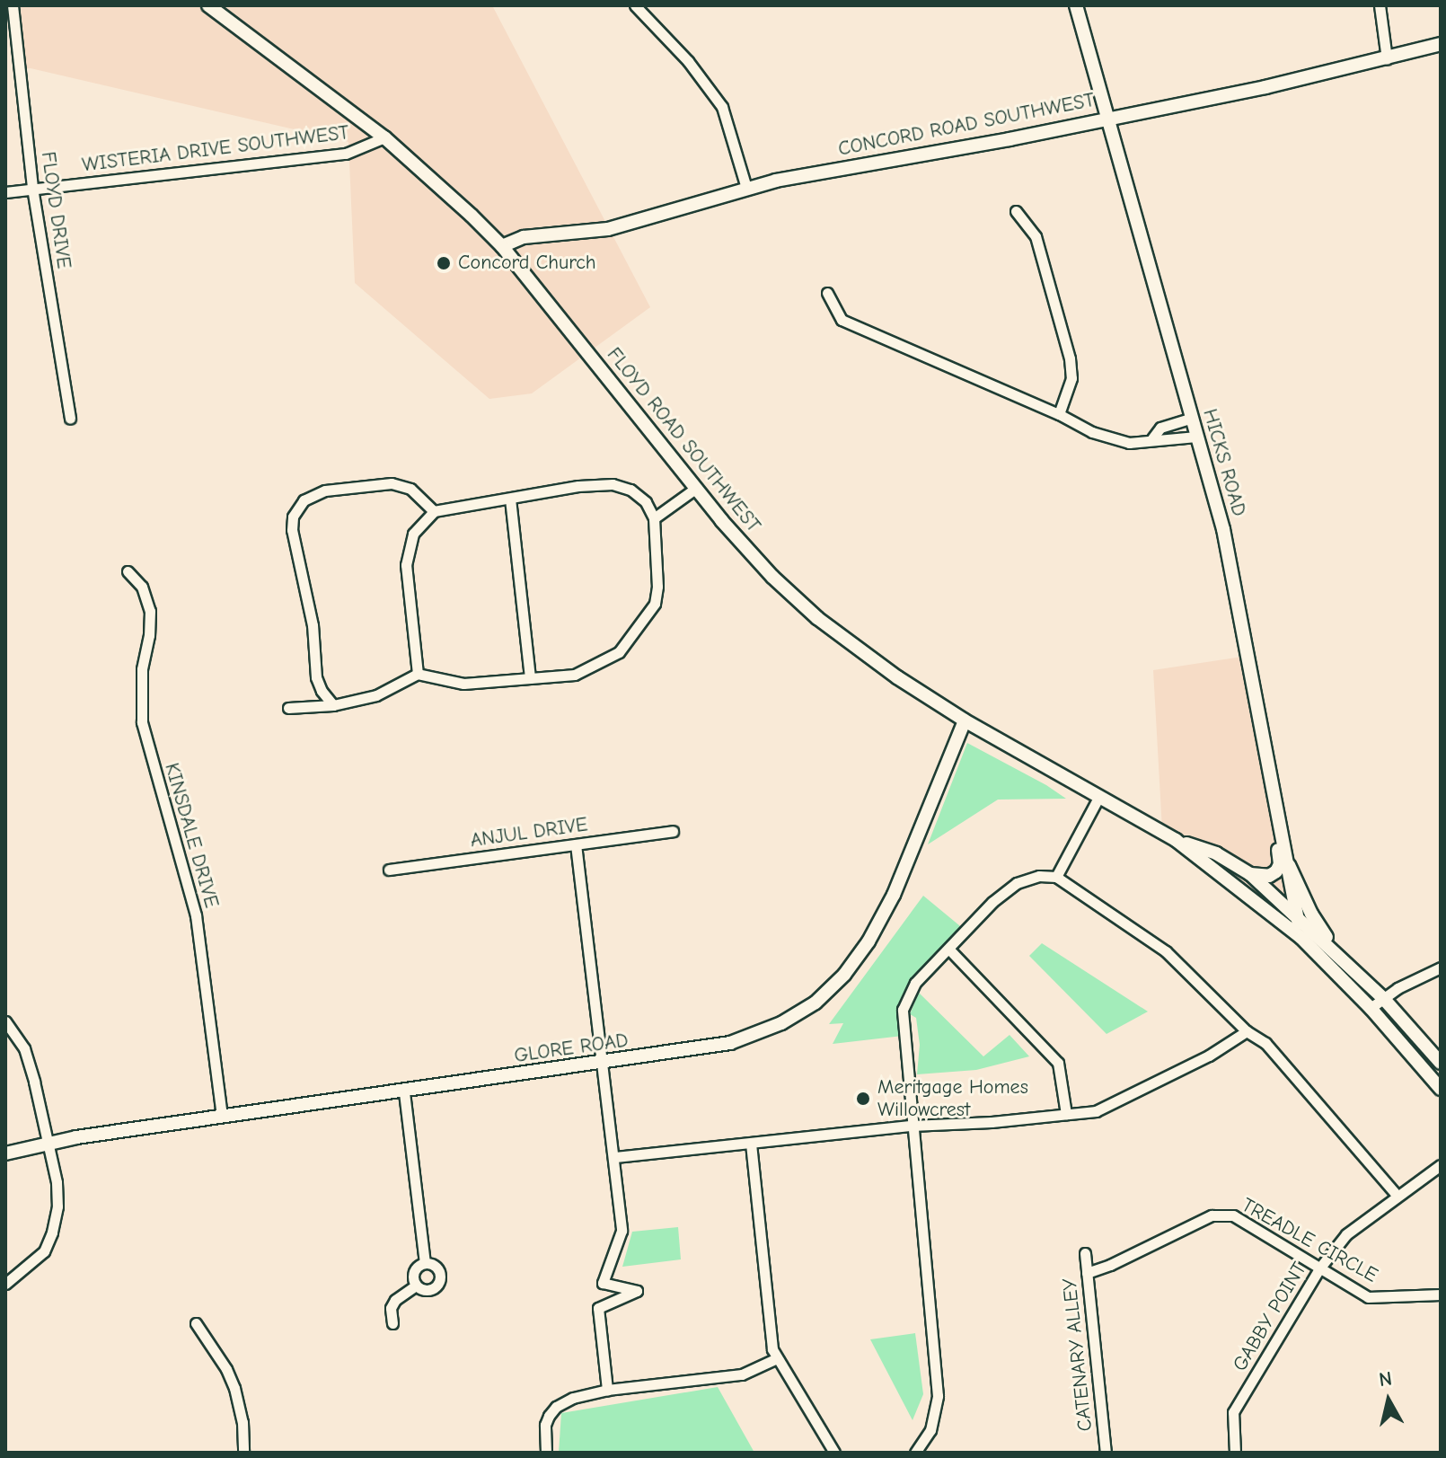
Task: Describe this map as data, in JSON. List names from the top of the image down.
{
  "streets": {
    "street": [
      "CONCORD ROAD SOUTHWEST",
      "WISTERIA DRIVE SOUTHWEST",
      "FLOYD DRIVE",
      "FLOYD ROAD SOUTHWEST",
      "HICKS ROAD",
      "ANJUL DRIVE",
      "KINSDALE DRIVE",
      "GLORE ROAD",
      "TREADLE CIRCLE",
      "GABBY POINT",
      "CATENARY ALLEY"
    ]
  },
  "crossings": [
    ["CONCORD ROAD SOUTHWEST", "FLOYD ROAD SOUTHWEST"],
    ["CONCORD ROAD SOUTHWEST", "HICKS ROAD"],
    ["WISTERIA DRIVE SOUTHWEST", "FLOYD DRIVE"],
    ["WISTERIA DRIVE SOUTHWEST", "FLOYD ROAD SOUTHWEST"],
    ["FLOYD ROAD SOUTHWEST", "HICKS ROAD"],
    ["FLOYD ROAD SOUTHWEST", "GLORE ROAD"],
    ["KINSDALE DRIVE", "GLORE ROAD"],
    ["TREADLE CIRCLE", "GABBY POINT"],
    ["TREADLE CIRCLE", "CATENARY ALLEY"]
  ],
  "places": ["Concord Church", "Meritgage Homes Willowcrest"],
  "north": "top"
}
